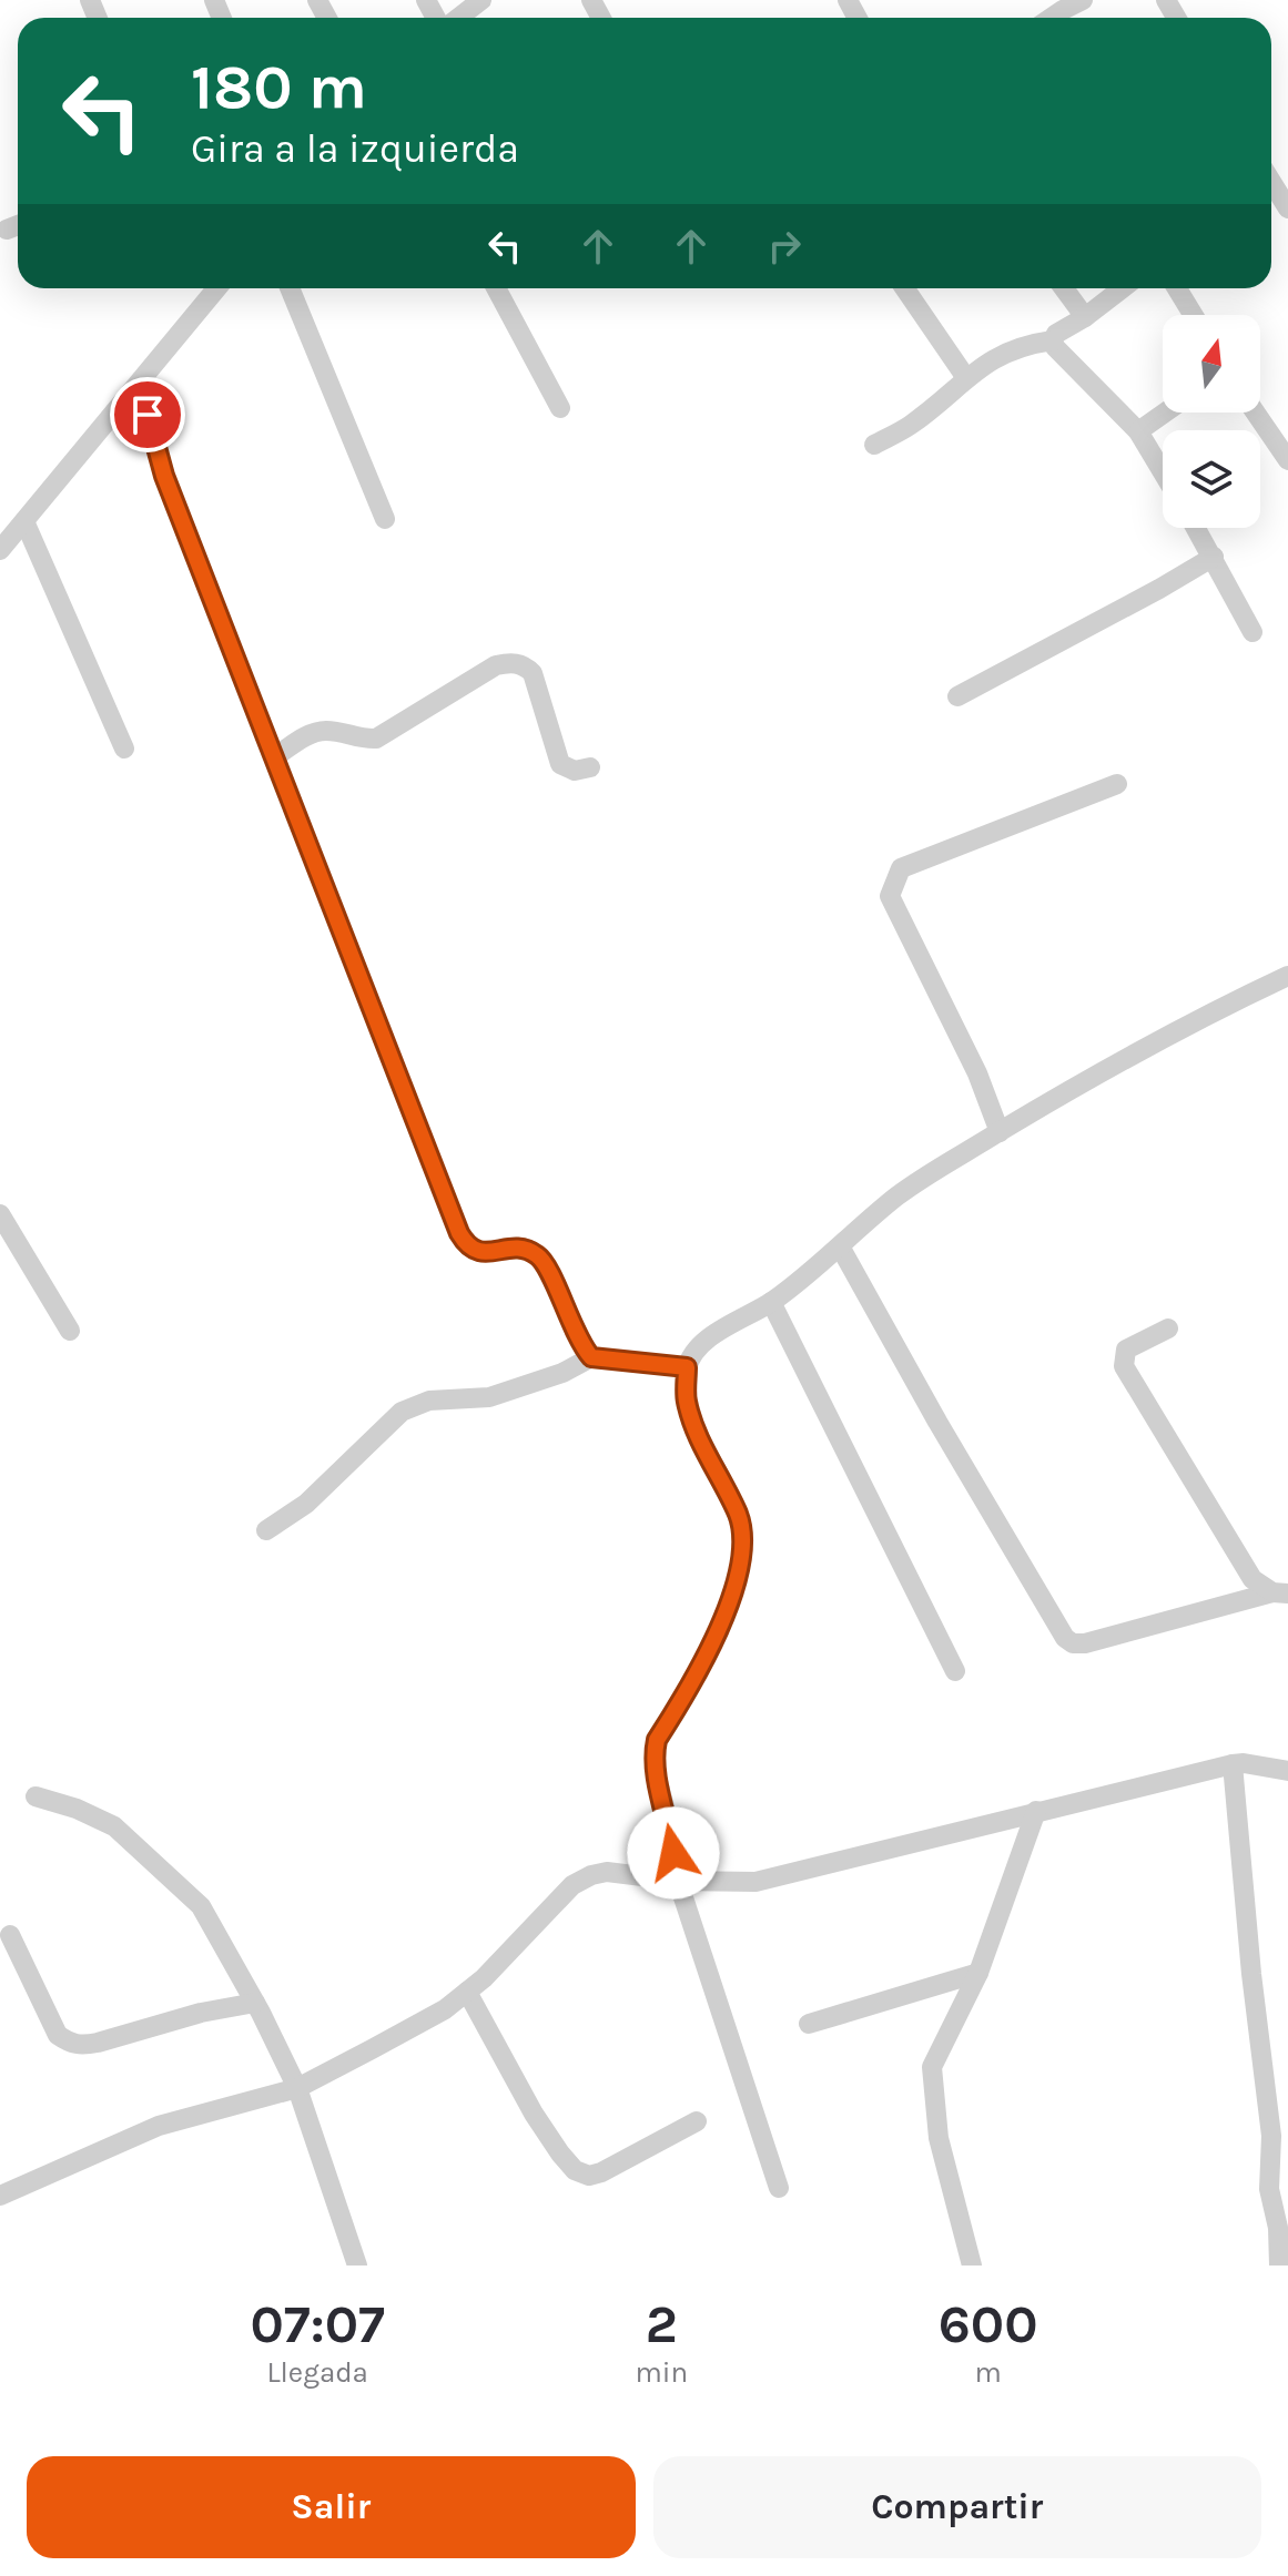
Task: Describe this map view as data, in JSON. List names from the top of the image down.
{
  "north": "top",
  "page": {
    "turn": ["180 m", "Gira a la izquierda"],
    "eta": [
      "07:07",
      "Llegada",
      "2",
      "min",
      "600",
      "m"
    ],
    "buttons": ["Salir", "Compartir"]
  }
}
